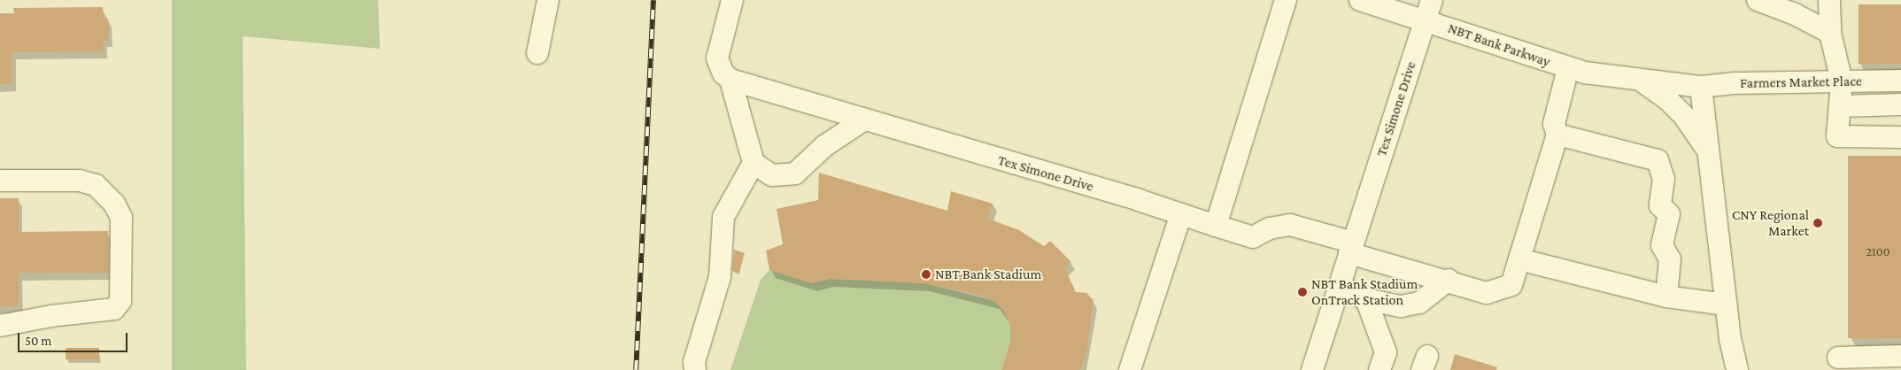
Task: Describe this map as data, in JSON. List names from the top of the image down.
{
  "streets": {
    "street": ["NBT Bank Parkway", "Farmers Market Place", "Tex Simone Drive"]
  },
  "crossings": [
    ["NBT Bank Parkway", "Farmers Market Place"],
    ["NBT Bank Parkway", "Tex Simone Drive"]
  ],
  "places": ["CNY Regional Market", "NBT Bank Stadium", "NBT Bank Stadium OnTrack Station"],
  "house_numbers": ["2100"],
  "scale_bar": "50 m"
}
